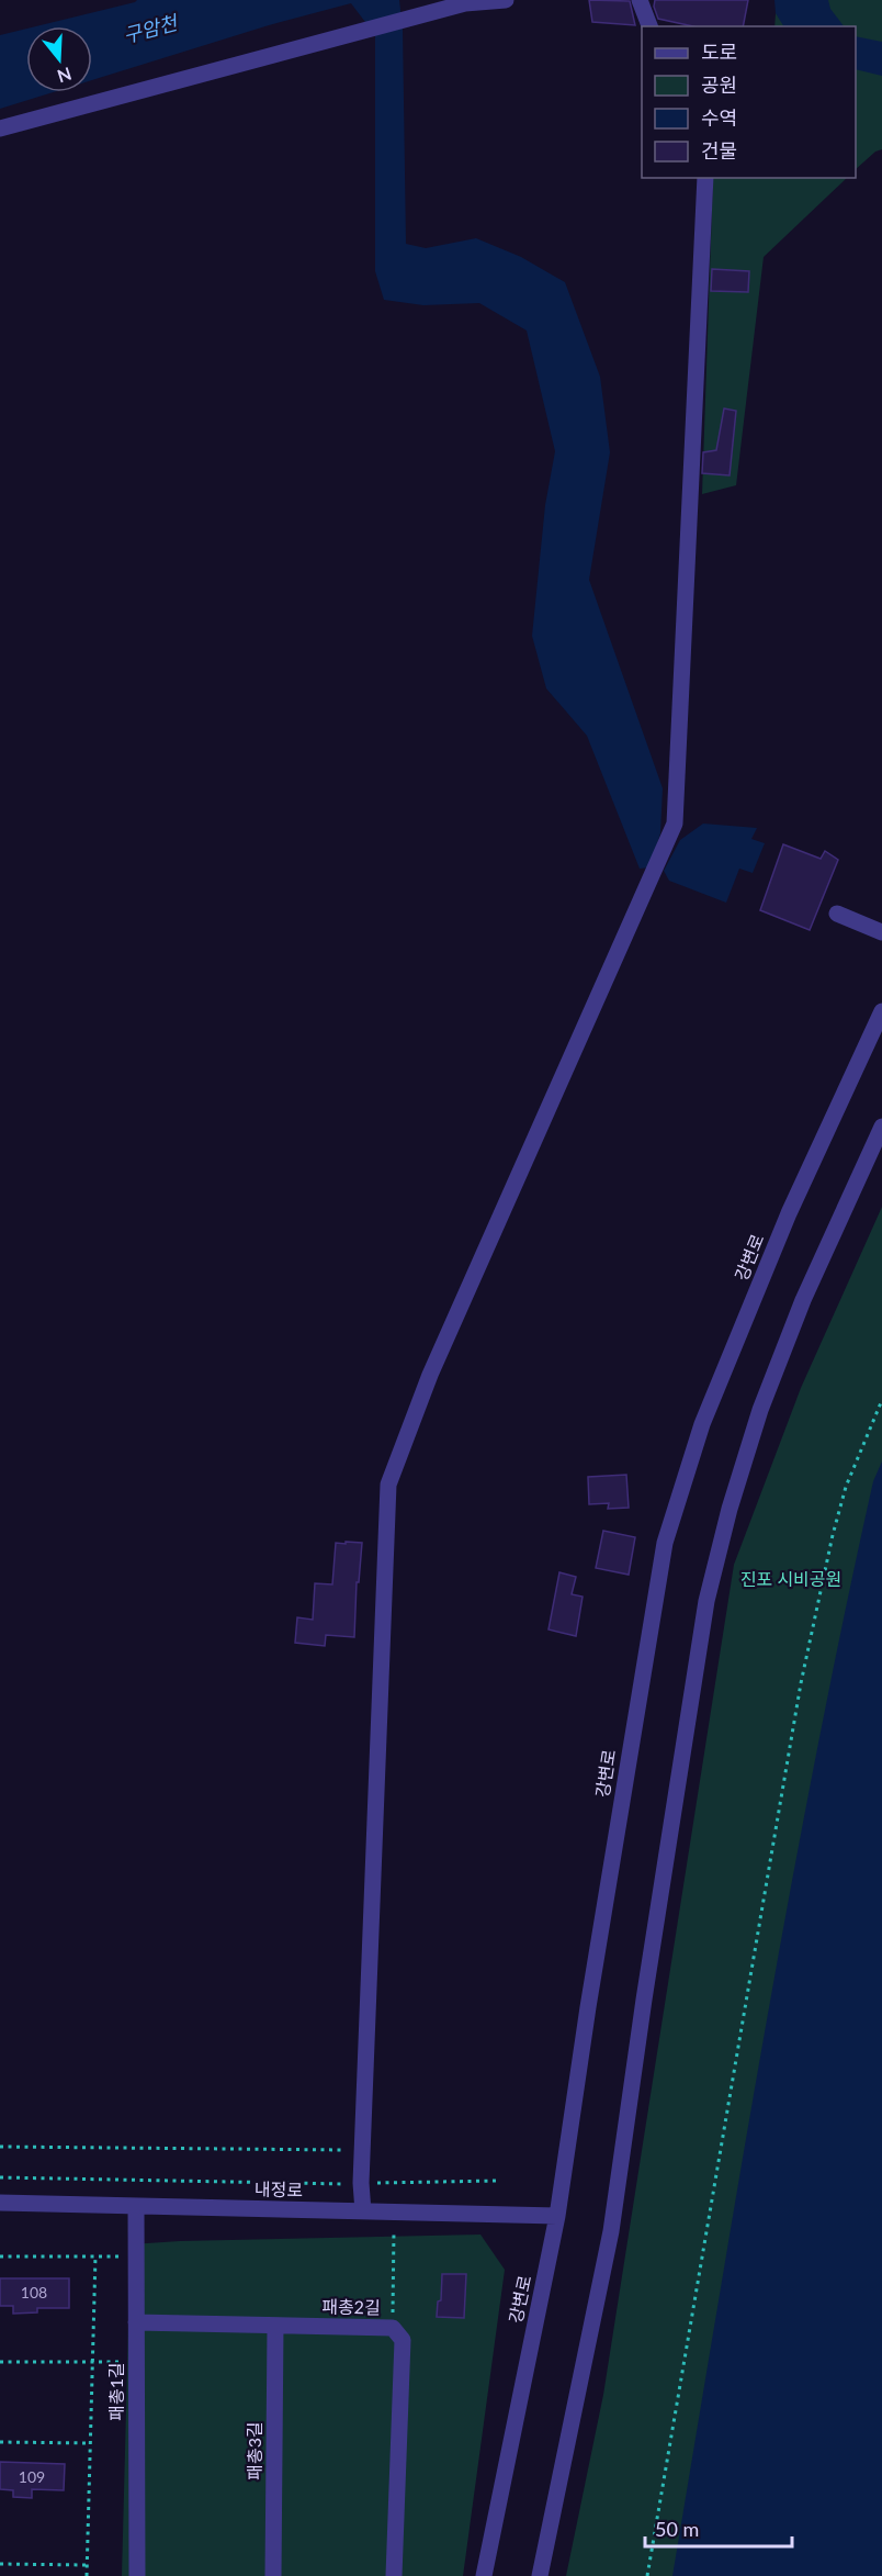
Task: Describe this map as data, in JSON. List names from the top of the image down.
{
  "streets": {
    "street": [
      "강변로",
      "내정로",
      "패총2길",
      "패총1길",
      "패총3길"
    ]
  },
  "crossings": [
    ["강변로", "내정로"],
    ["내정로", "패총1길"],
    ["패총2길", "패총1길"],
    ["패총2길", "패총3길"]
  ],
  "water": ["구암천"],
  "parks": ["진포 시비공원"],
  "house_numbers": ["108", "109"],
  "legend": [
    "도로",
    "공원",
    "수역",
    "건물"
  ],
  "scale_bar": "50 m",
  "north": "bottom"
}
